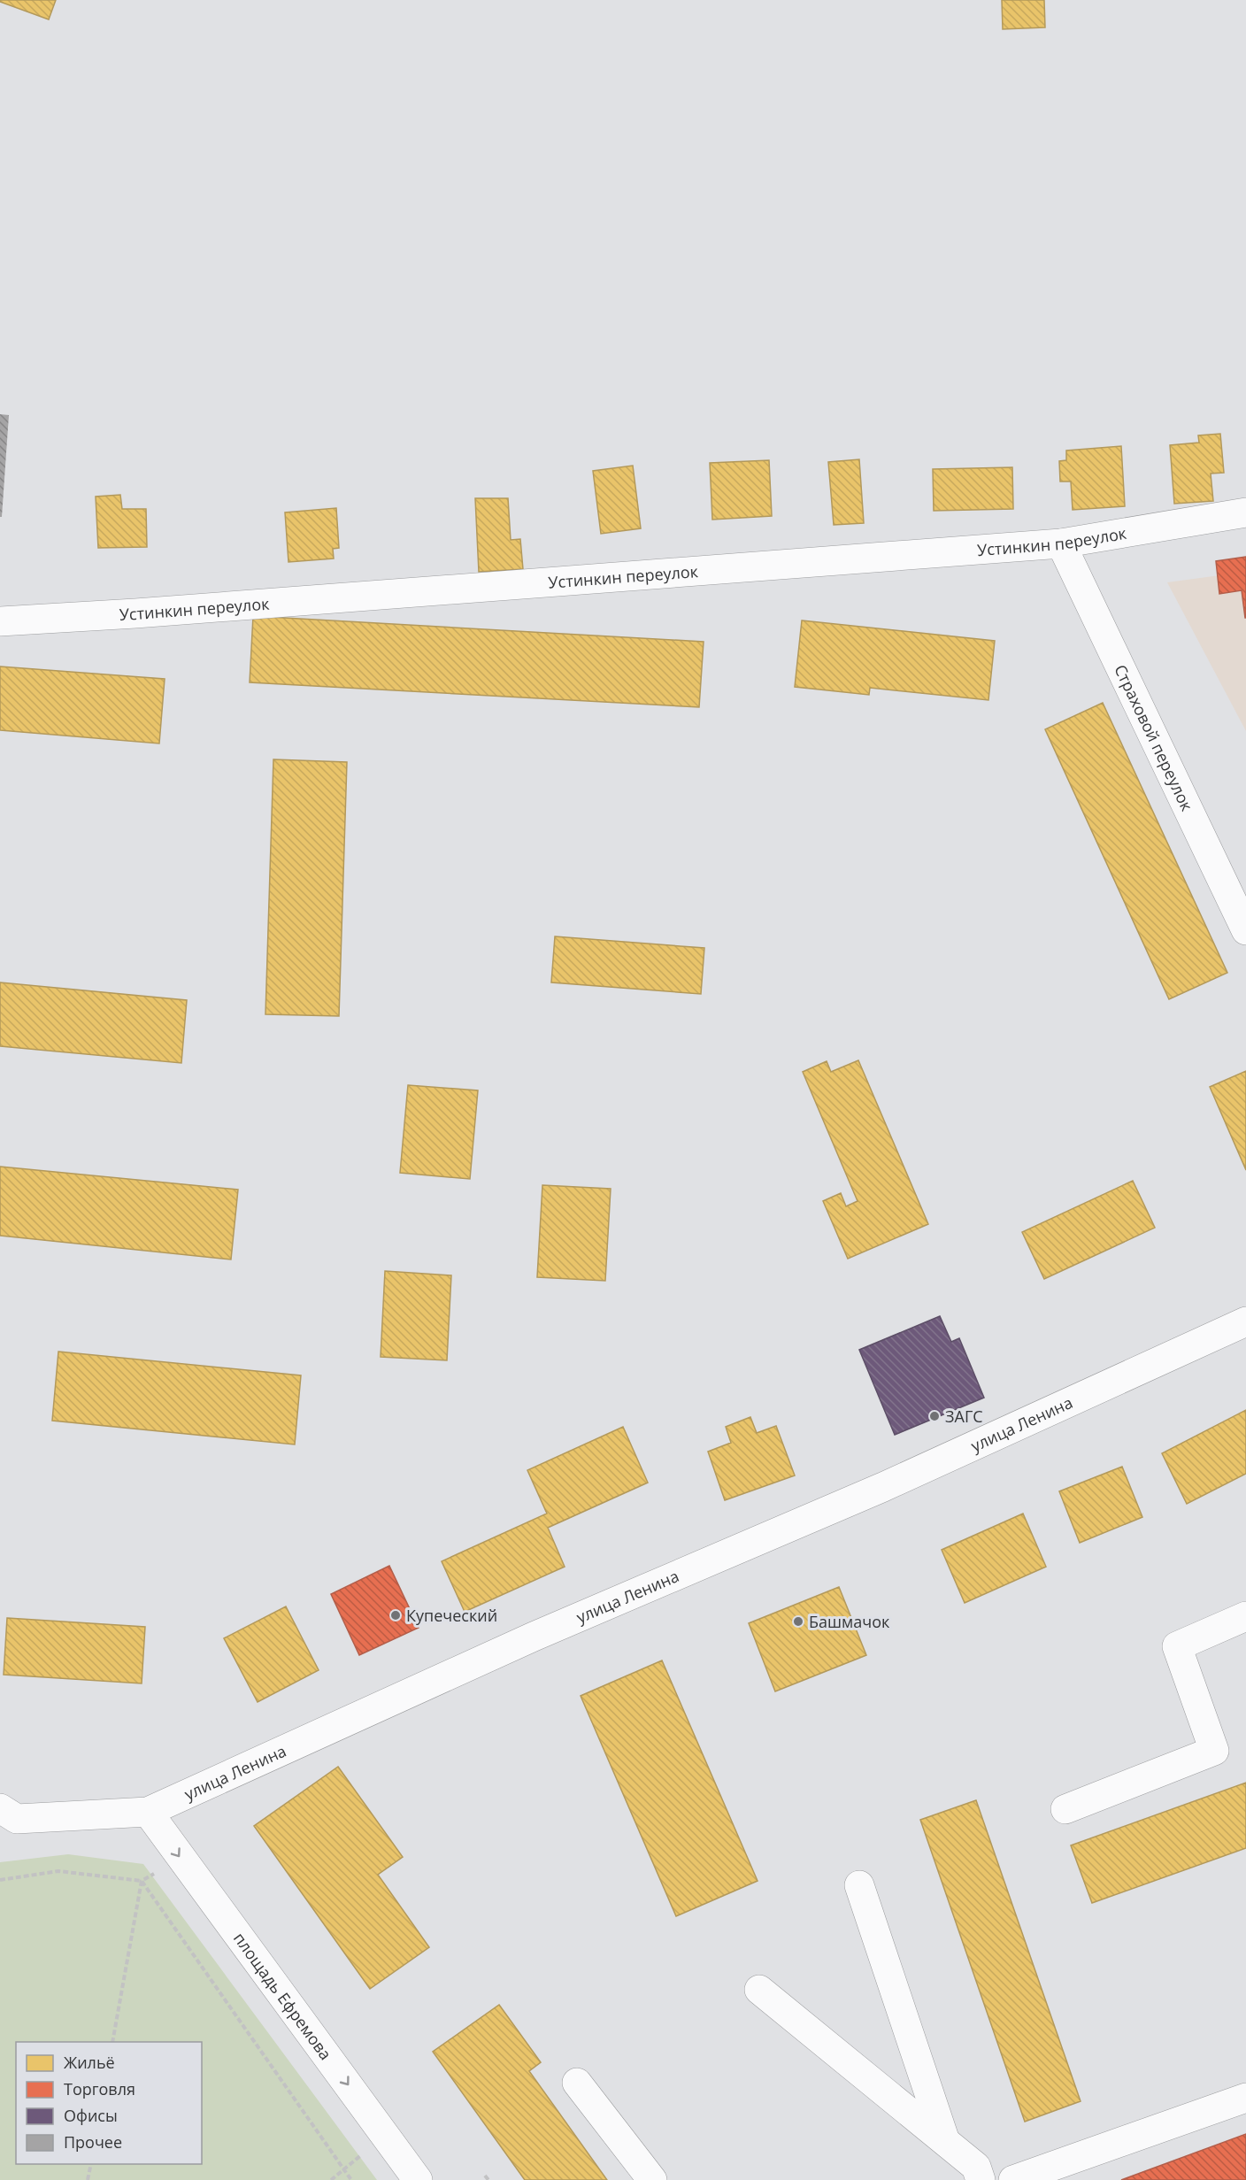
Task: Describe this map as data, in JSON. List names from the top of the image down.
{
  "streets": {
    "street": [
      "Устинкин переулок",
      "Страховой переулок",
      "улица Ленина",
      "площадь Ефремова"
    ]
  },
  "crossings": [
    ["Устинкин переулок", "Страховой переулок"],
    ["улица Ленина", "площадь Ефремова"]
  ],
  "one_way": ["площадь Ефремова"],
  "places": ["ЗАГС", "Купеческий", "Башмачок"],
  "legend": [
    "Жильё",
    "Торговля",
    "Офисы",
    "Прочее"
  ]
}
